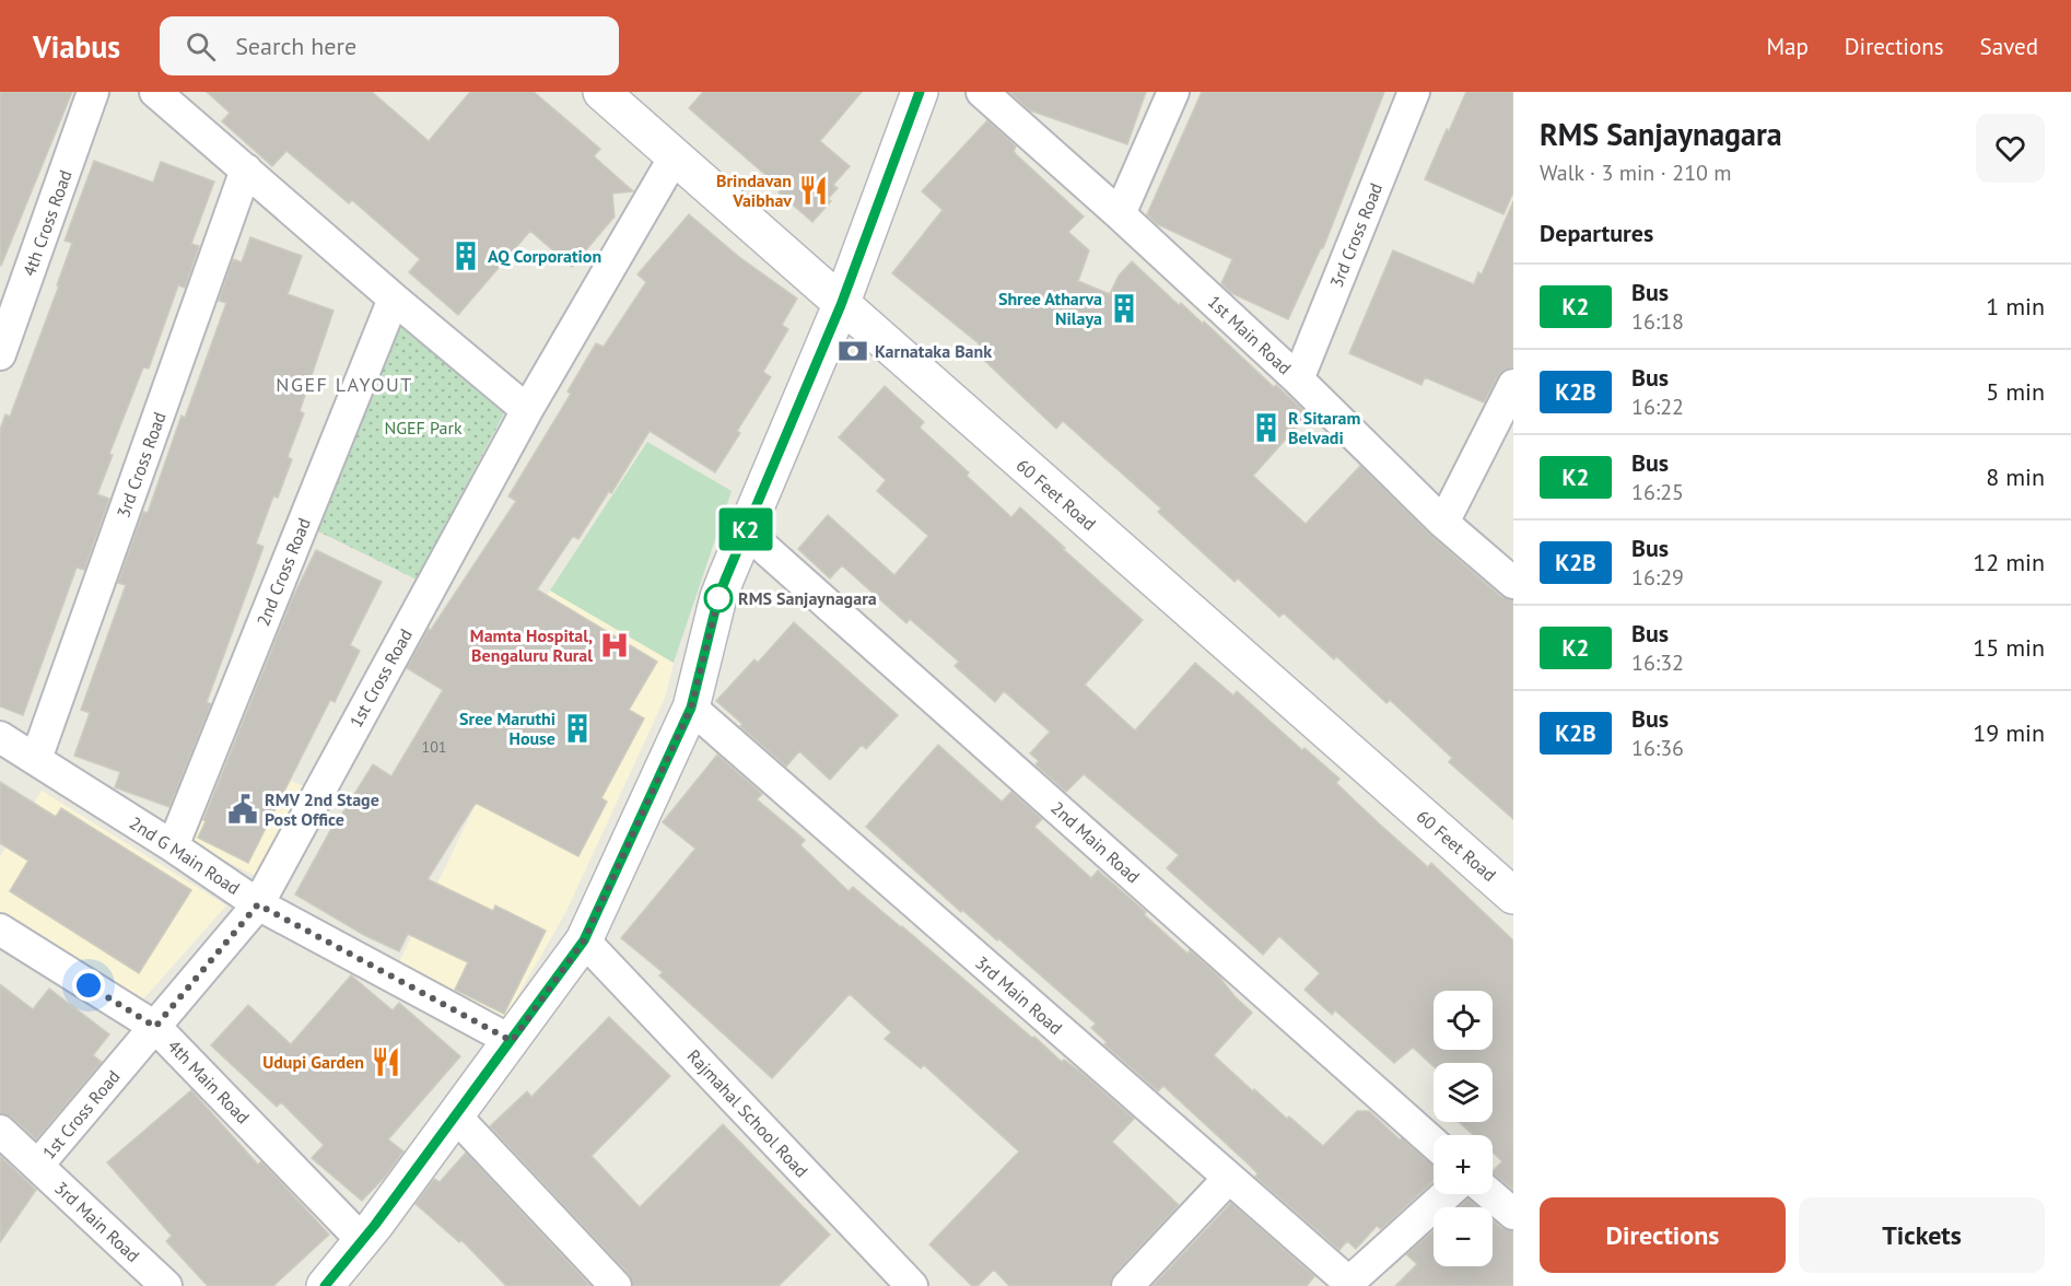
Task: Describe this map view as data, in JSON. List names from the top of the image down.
{
  "streets": {
    "street": [
      "4th Cross Road",
      "3rd Cross Road",
      "1st Main Road",
      "60 Feet Road",
      "2nd Cross Road",
      "1st Cross Road",
      "2nd Main Road",
      "2nd G Main Road",
      "3rd Main Road",
      "4th Main Road",
      "Rajmahal School Road"
    ]
  },
  "crossings": [
    ["3rd Cross Road", "1st Main Road"],
    ["3rd Cross Road", "2nd G Main Road"],
    ["60 Feet Road", "1st Cross Road"],
    ["2nd Cross Road", "2nd G Main Road"],
    ["1st Cross Road", "2nd G Main Road"],
    ["1st Cross Road", "3rd Main Road"],
    ["1st Cross Road", "4th Main Road"]
  ],
  "districts": ["NGEF LAYOUT"],
  "parks": ["NGEF Park"],
  "places": {
    "restaurant": ["Brindavan Vaibhav", "Udupi Garden"],
    "building": [
      "AQ Corporation",
      "Shree Atharva Nilaya",
      "R Sitaram Belvadi",
      "Sree Maruthi House"
    ],
    "bank": ["Karnataka Bank"],
    "other": ["RMS Sanjaynagara"],
    "hospital": ["Mamta Hospital, Bengaluru Rural"],
    "public building": ["RMV 2nd Stage Post Office"]
  },
  "lines": ["bus line K2"],
  "house_numbers": ["101"],
  "page": {
    "header": "Viabus",
    "search": "Search here",
    "nav": ["Map", "Directions", "Saved"],
    "on_map": "K2",
    "heading": [
      ["RMS Sanjaynagara", "Walk · 3 min · 210 m"],
      "Departures"
    ],
    "list": [
      {
        "mark": "K2",
        "name": "Bus",
        "note": "16:18",
        "value": "1 min"
      },
      {
        "mark": "K2B",
        "name": "Bus",
        "note": "16:22",
        "value": "5 min"
      },
      {
        "mark": "K2",
        "name": "Bus",
        "note": "16:25",
        "value": "8 min"
      },
      {
        "mark": "K2B",
        "name": "Bus",
        "note": "16:29",
        "value": "12 min"
      },
      {
        "mark": "K2",
        "name": "Bus",
        "note": "16:32",
        "value": "15 min"
      },
      {
        "mark": "K2B",
        "name": "Bus",
        "note": "16:36",
        "value": "19 min"
      }
    ],
    "map_buttons": ["+", "−"],
    "buttons": ["Directions", "Tickets"]
  }
}
